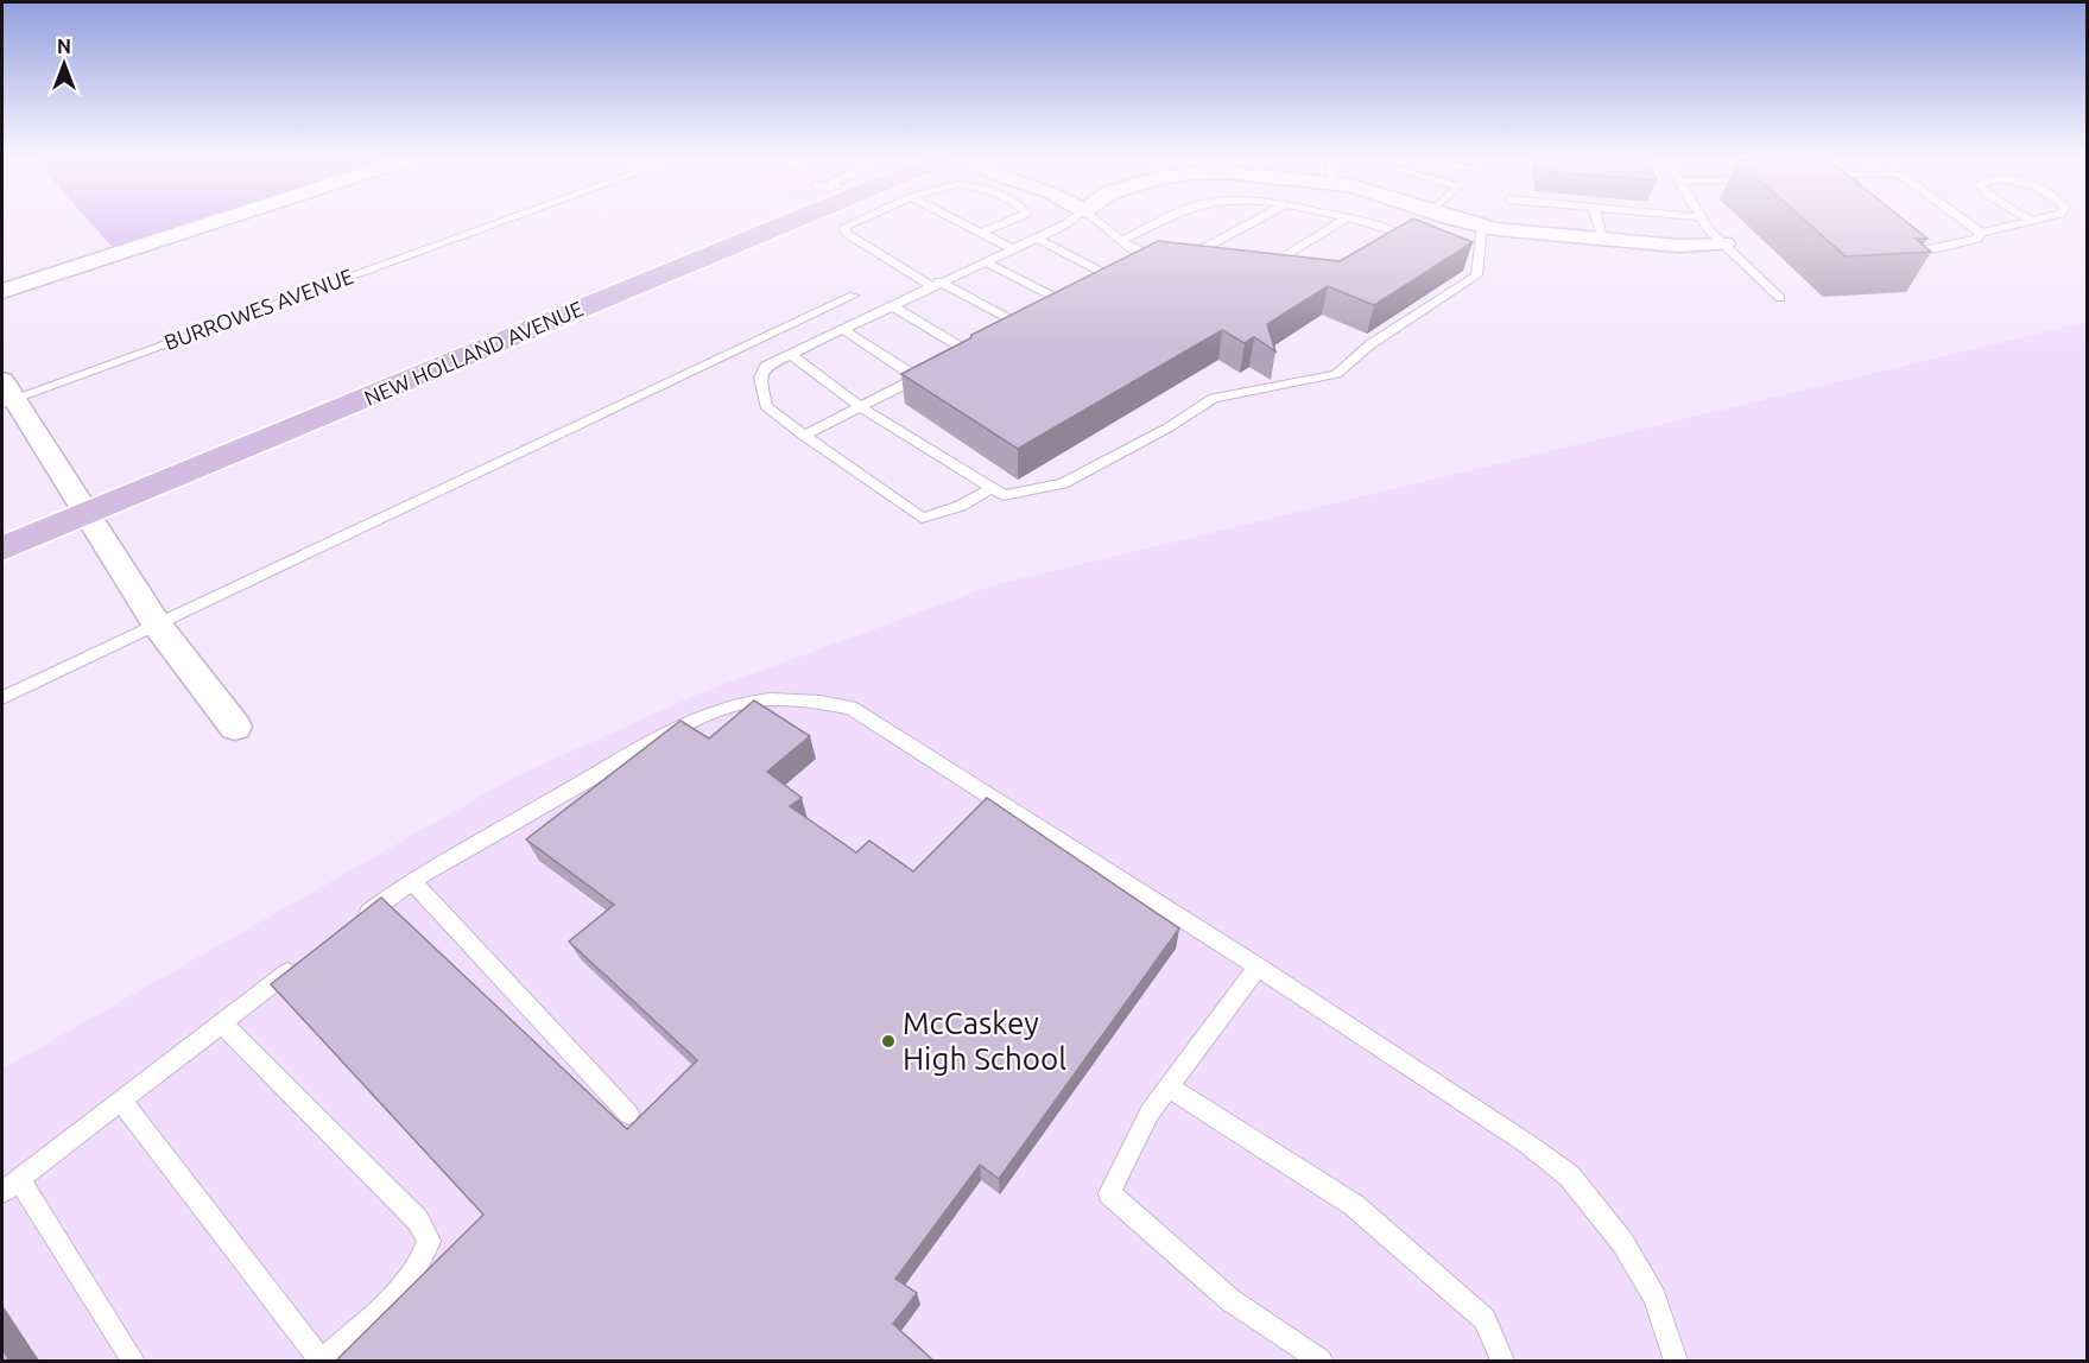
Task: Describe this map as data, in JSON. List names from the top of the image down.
{
  "streets": {
    "main road": ["NEW HOLLAND AVENUE"],
    "lane": ["BURROWES AVENUE"]
  },
  "places": ["McCaskey High School"],
  "north": "top"
}
